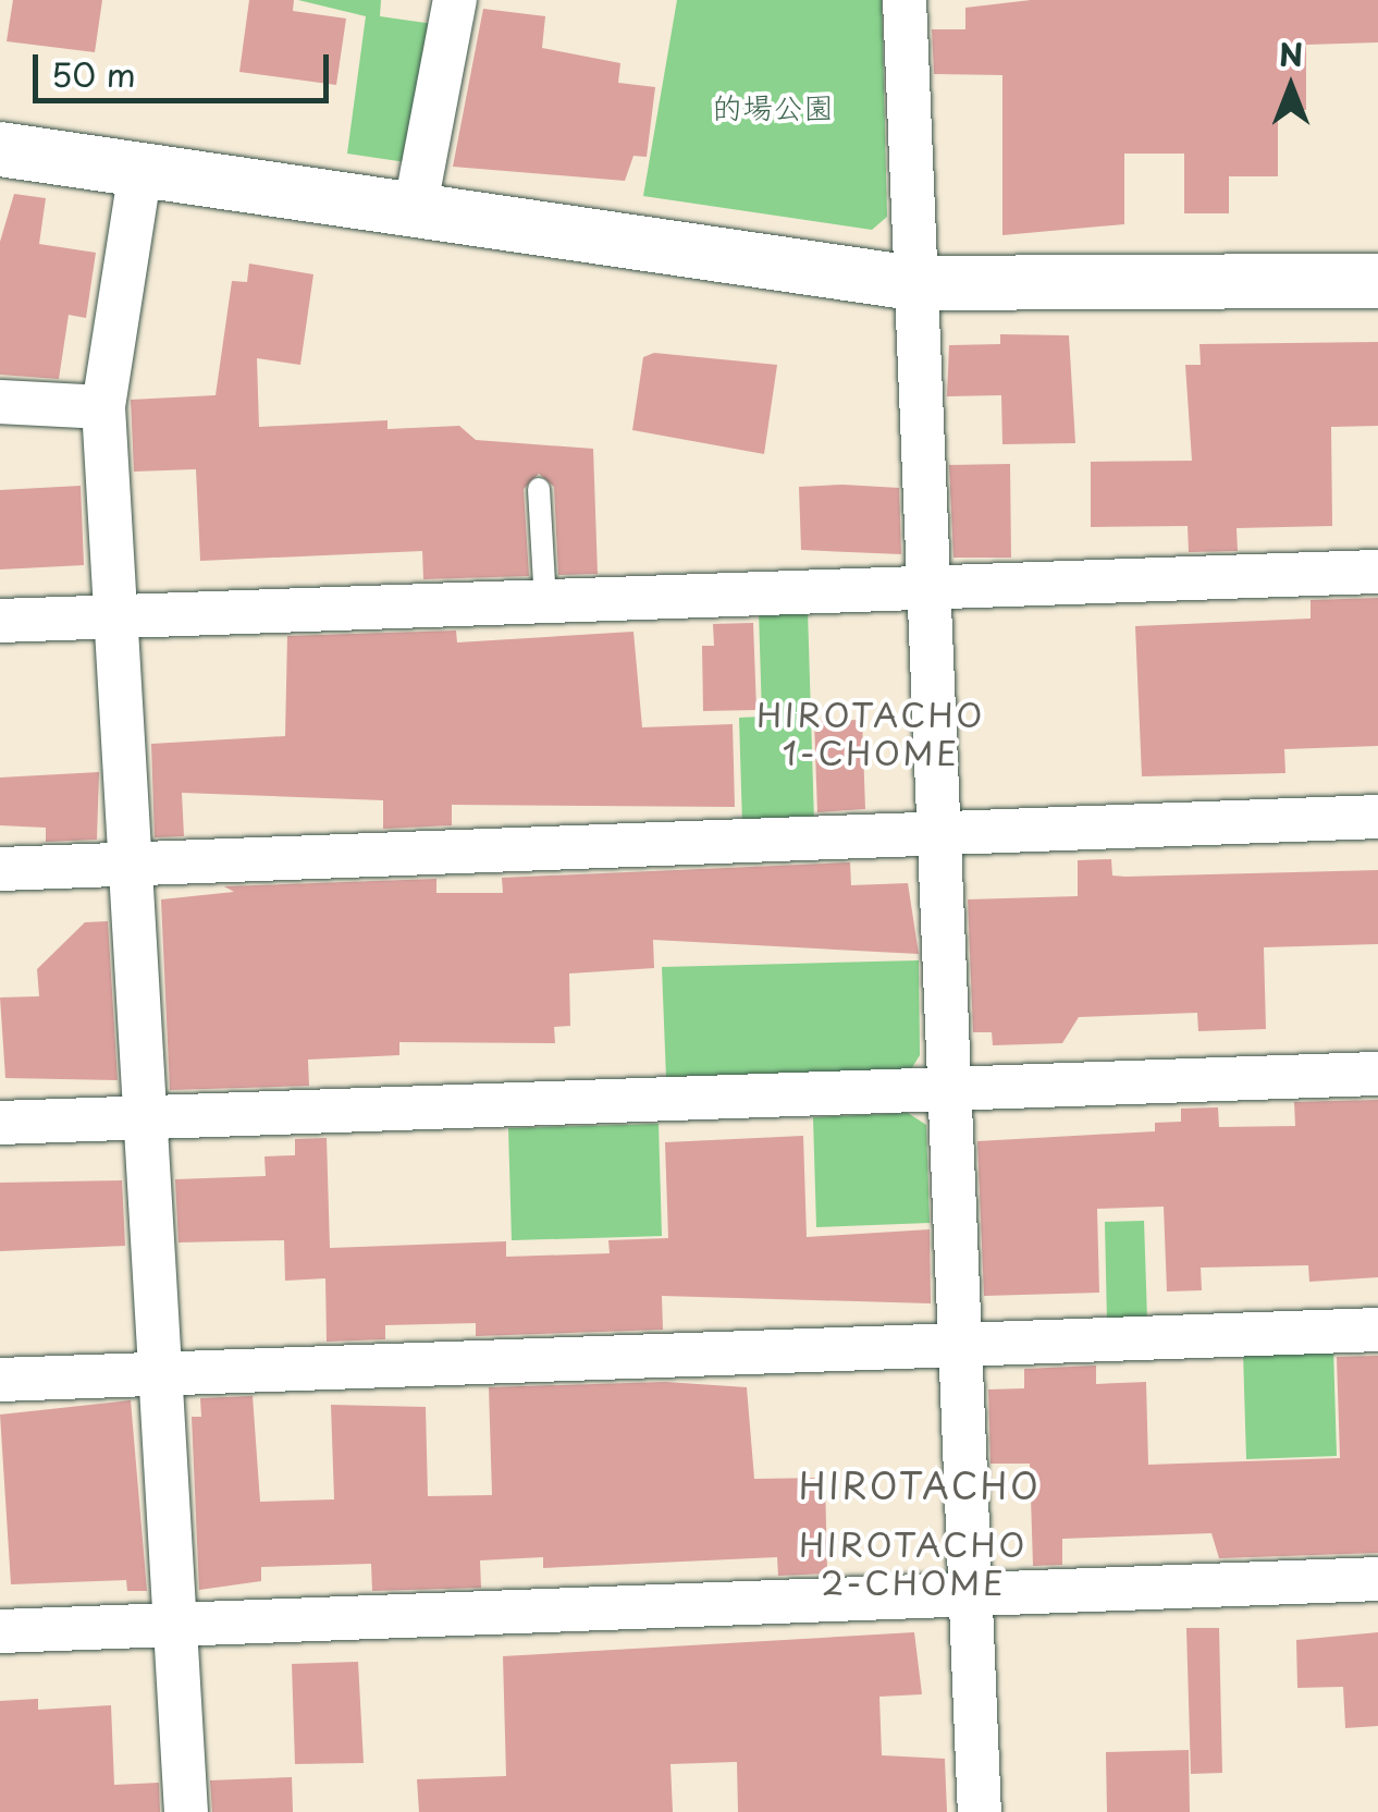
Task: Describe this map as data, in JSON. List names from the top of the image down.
{
  "districts": ["HIROTACHO 1-CHOME", "HIROTACHO", "HIROTACHO 2-CHOME"],
  "parks": ["的場公園"],
  "scale_bar": "50 m",
  "north": "top"
}
